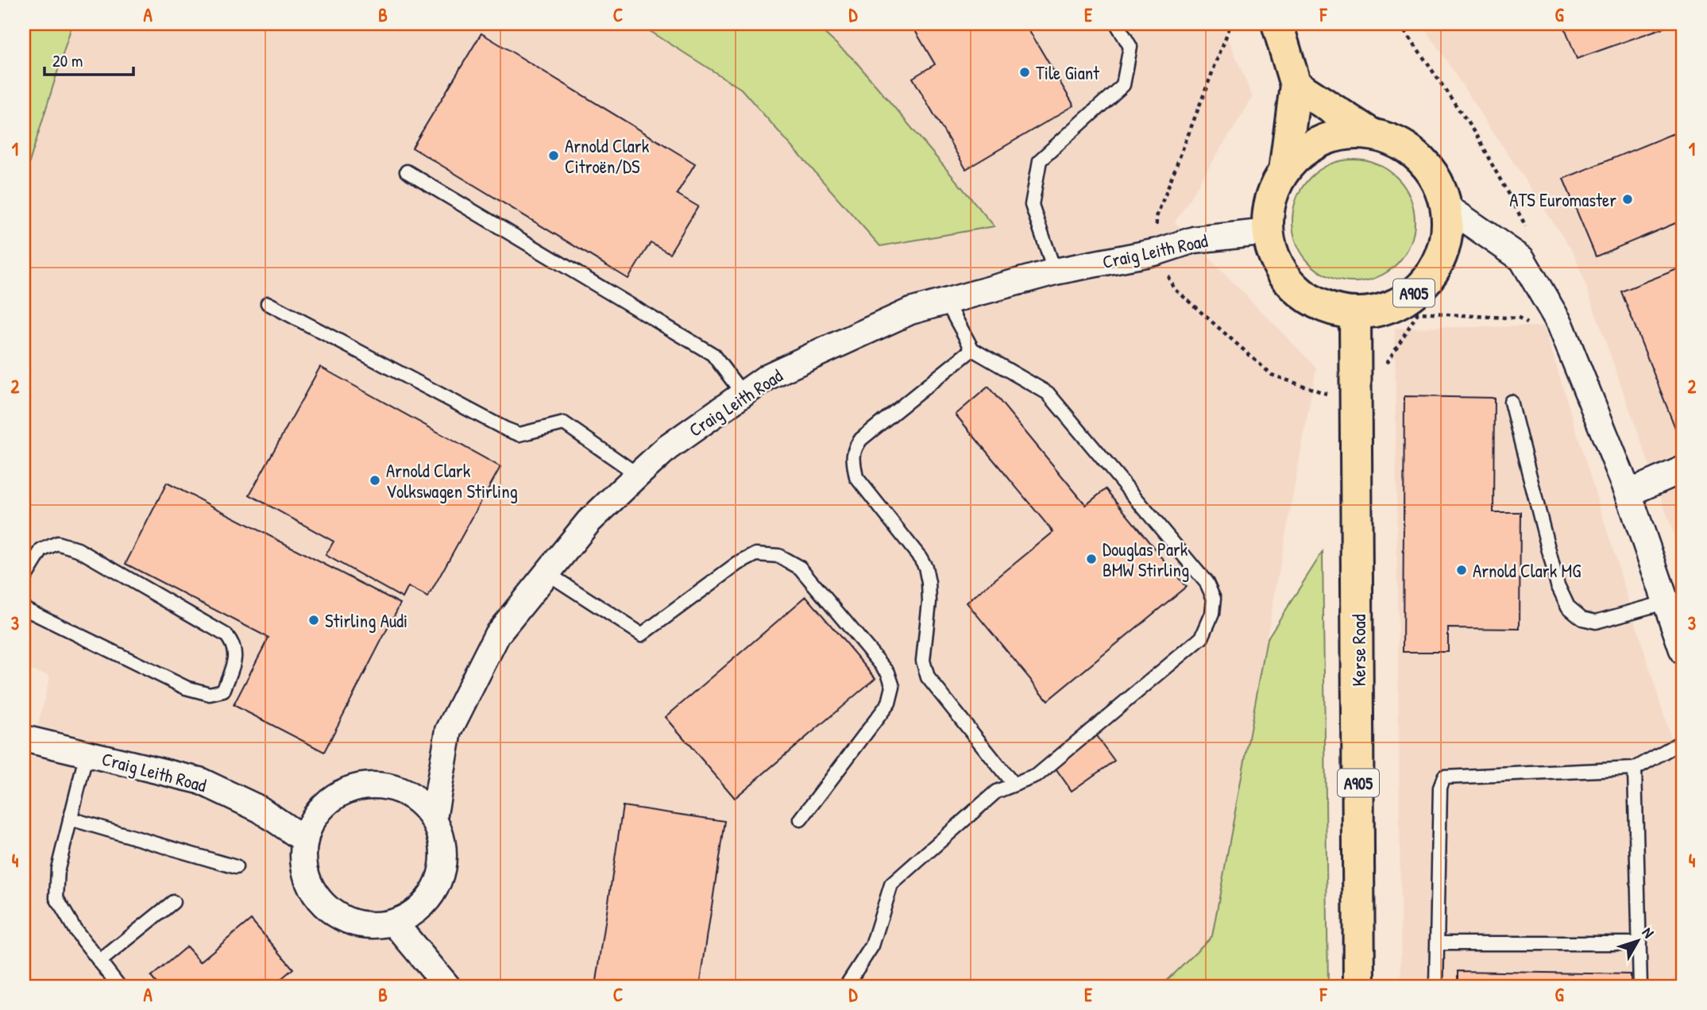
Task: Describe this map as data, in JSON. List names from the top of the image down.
{
  "streets": {
    "main road": ["A905", "Kerse Road"],
    "street": ["Craig Leith Road"]
  },
  "crossings": [
    ["Craig Leith Road", "A905"],
    ["Craig Leith Road", "Kerse Road"],
    ["A905", "Kerse Road"]
  ],
  "places": [
    "Tile Giant",
    "Arnold Clark Citroën/DS",
    "ATS Euromaster",
    "Arnold Clark Volkswagen Stirling",
    "Douglas Park BMW Stirling",
    "Arnold Clark MG",
    "Stirling Audi"
  ],
  "scale_bar": "20 m",
  "north": "top right",
  "grid": {
    "columns": [
      "A",
      "B",
      "C",
      "D",
      "E",
      "F",
      "G"
    ],
    "rows": [
      "1",
      "2",
      "3",
      "4"
    ]
  }
}
